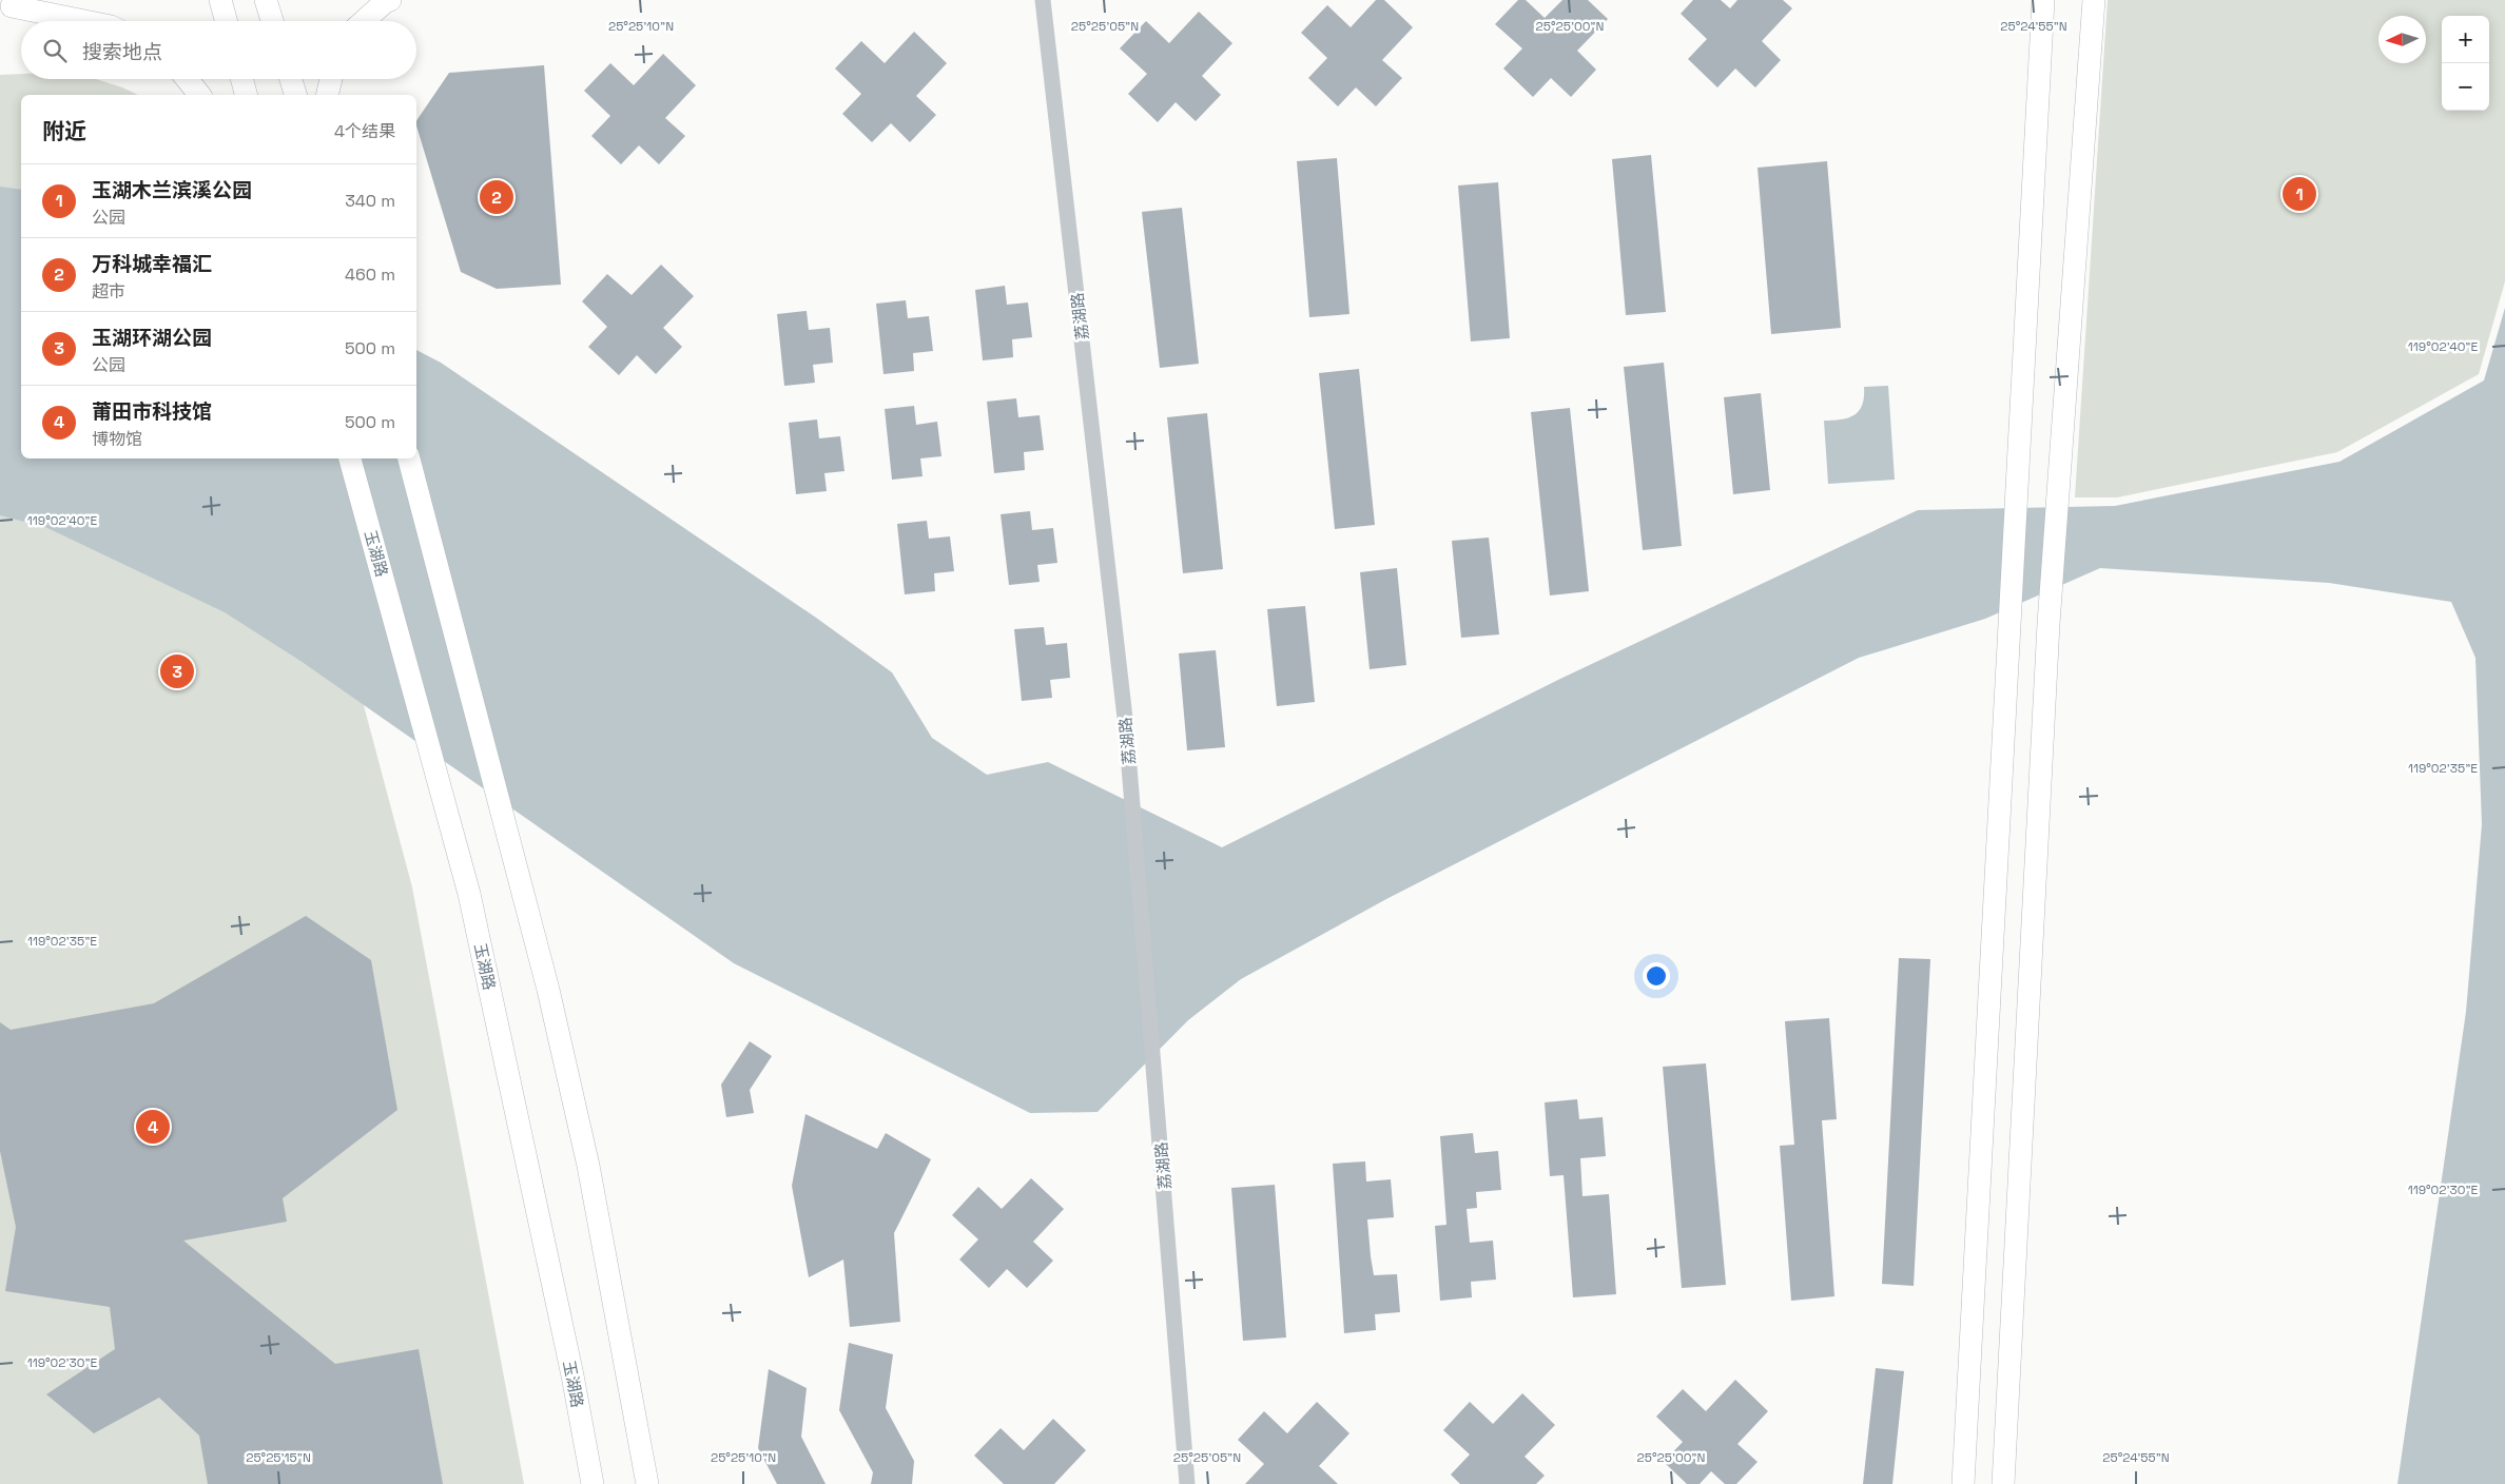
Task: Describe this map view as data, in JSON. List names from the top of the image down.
{
  "streets": {
    "main road": ["玉湖路"],
    "street": ["荔湖路"]
  },
  "north": "left",
  "page": {
    "map_buttons": ["+", "−"],
    "search": "搜索地点",
    "heading": ["附近", "4个结果"],
    "list": [
      {
        "mark": "1",
        "name": "玉湖木兰滨溪公园",
        "note": "公园",
        "value": "340 m"
      },
      {
        "mark": "2",
        "name": "万科城幸福汇",
        "note": "超市",
        "value": "460 m"
      },
      {
        "mark": "3",
        "name": "玉湖环湖公园",
        "note": "公园",
        "value": "500 m"
      },
      {
        "mark": "4",
        "name": "莆田市科技馆",
        "note": "博物馆",
        "value": "500 m"
      }
    ],
    "pins": [
      "1",
      "2",
      "3",
      "4"
    ]
  },
  "coordinates": [
    "25°25'10\"N",
    "25°25'05\"N",
    "25°25'00\"N",
    "25°24'55\"N",
    "119°02'40\"E",
    "119°02'35\"E",
    "119°02'30\"E",
    "25°25'15\"N"
  ]
}
